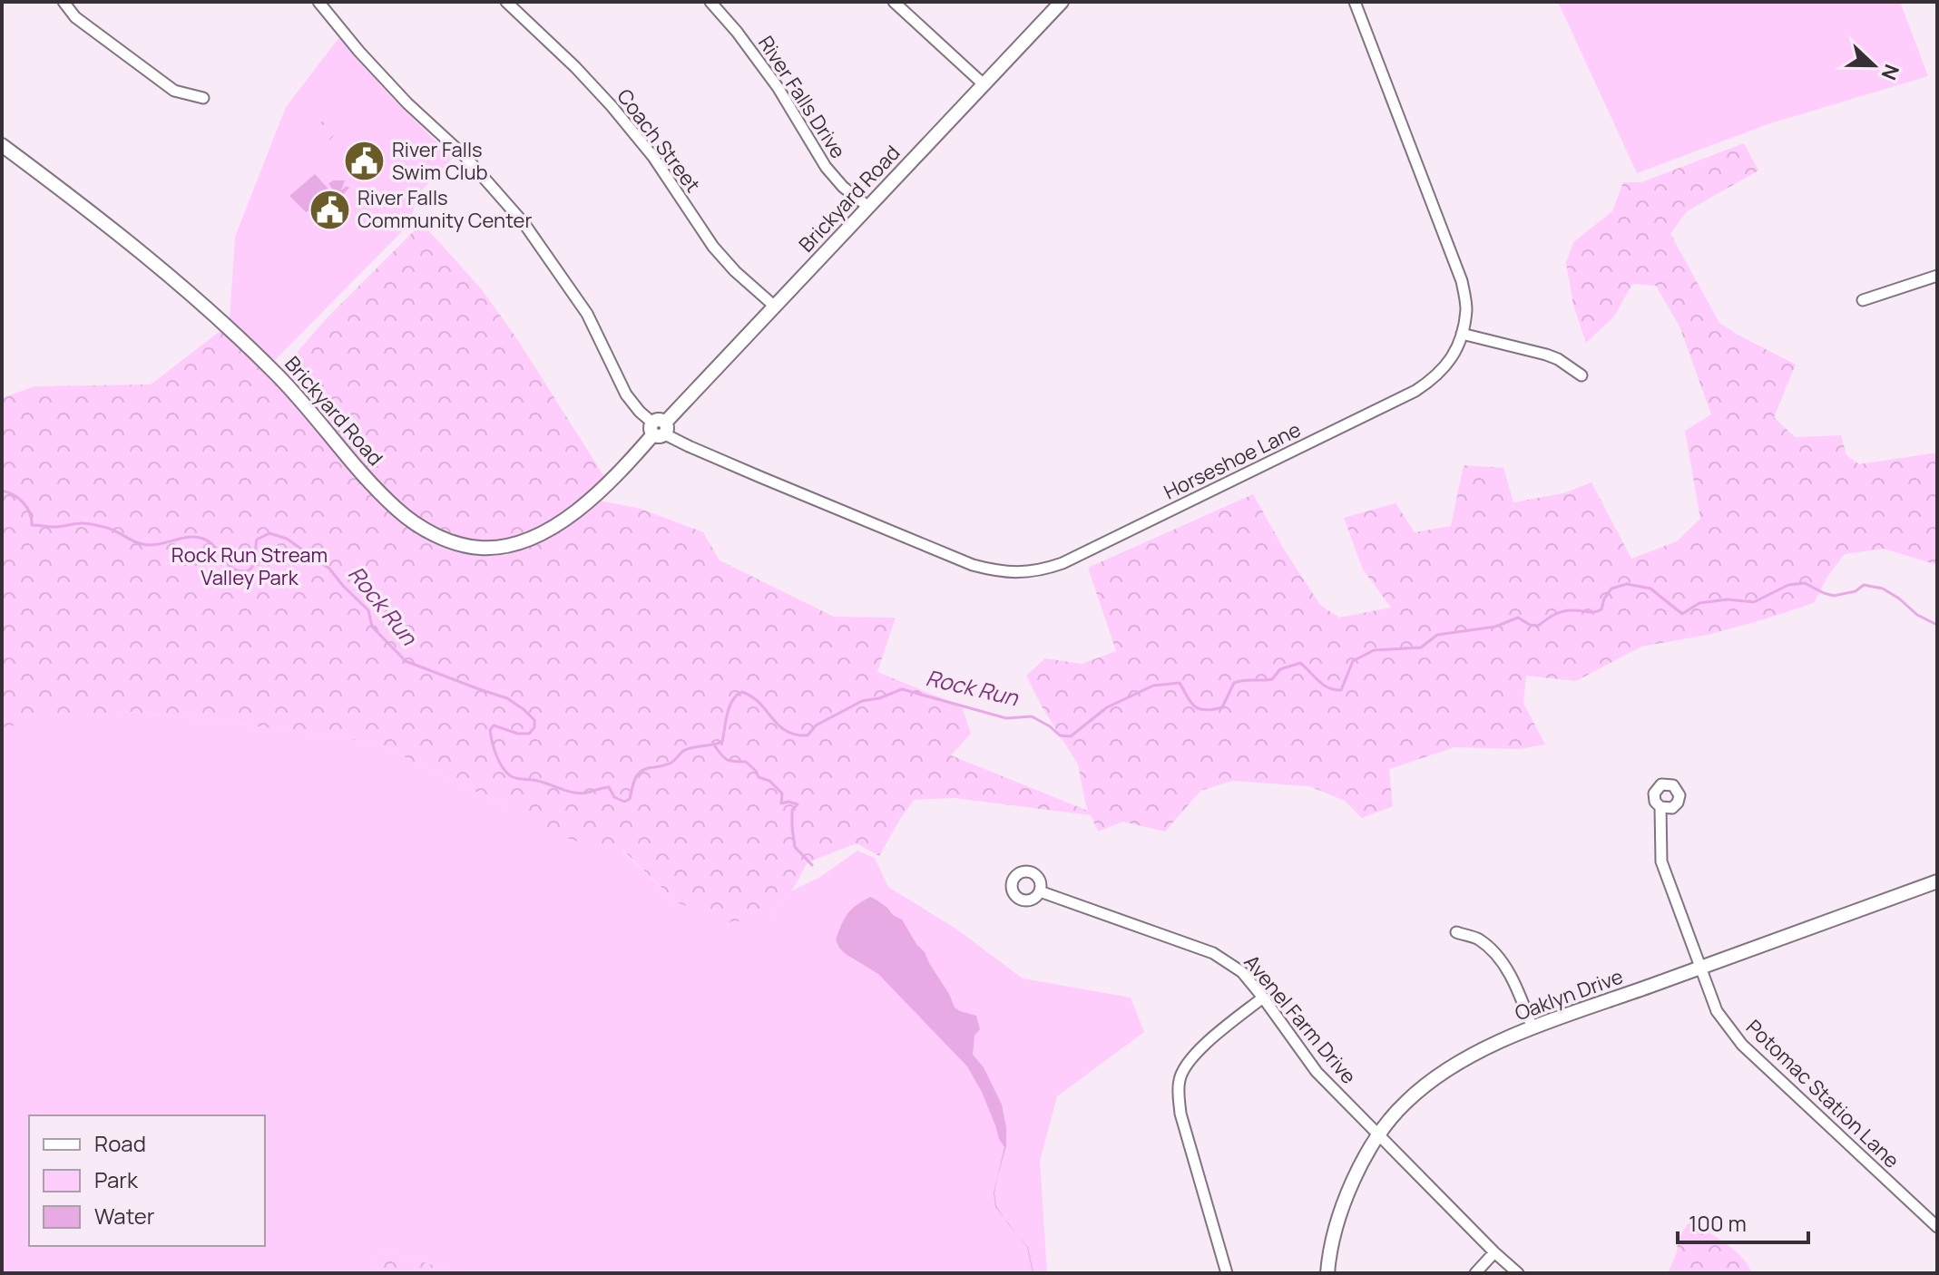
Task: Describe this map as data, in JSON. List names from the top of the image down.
{
  "streets": {
    "street": [
      "River Falls Drive",
      "Coach Street",
      "Brickyard Road",
      "Horseshoe Lane",
      "Oaklyn Drive",
      "Avenel Farm Drive",
      "Potomac Station Lane"
    ]
  },
  "crossings": [
    ["River Falls Drive", "Brickyard Road"],
    ["Coach Street", "Brickyard Road"],
    ["Brickyard Road", "Horseshoe Lane"],
    ["Oaklyn Drive", "Avenel Farm Drive"],
    ["Oaklyn Drive", "Potomac Station Lane"]
  ],
  "water": ["Rock Run"],
  "parks": ["Rock Run Stream Valley Park"],
  "places": {
    "public building": ["River Falls Swim Club", "River Falls Community Center"]
  },
  "legend": ["Road", "Park", "Water"],
  "scale_bar": "100 m",
  "north": "right"
}
